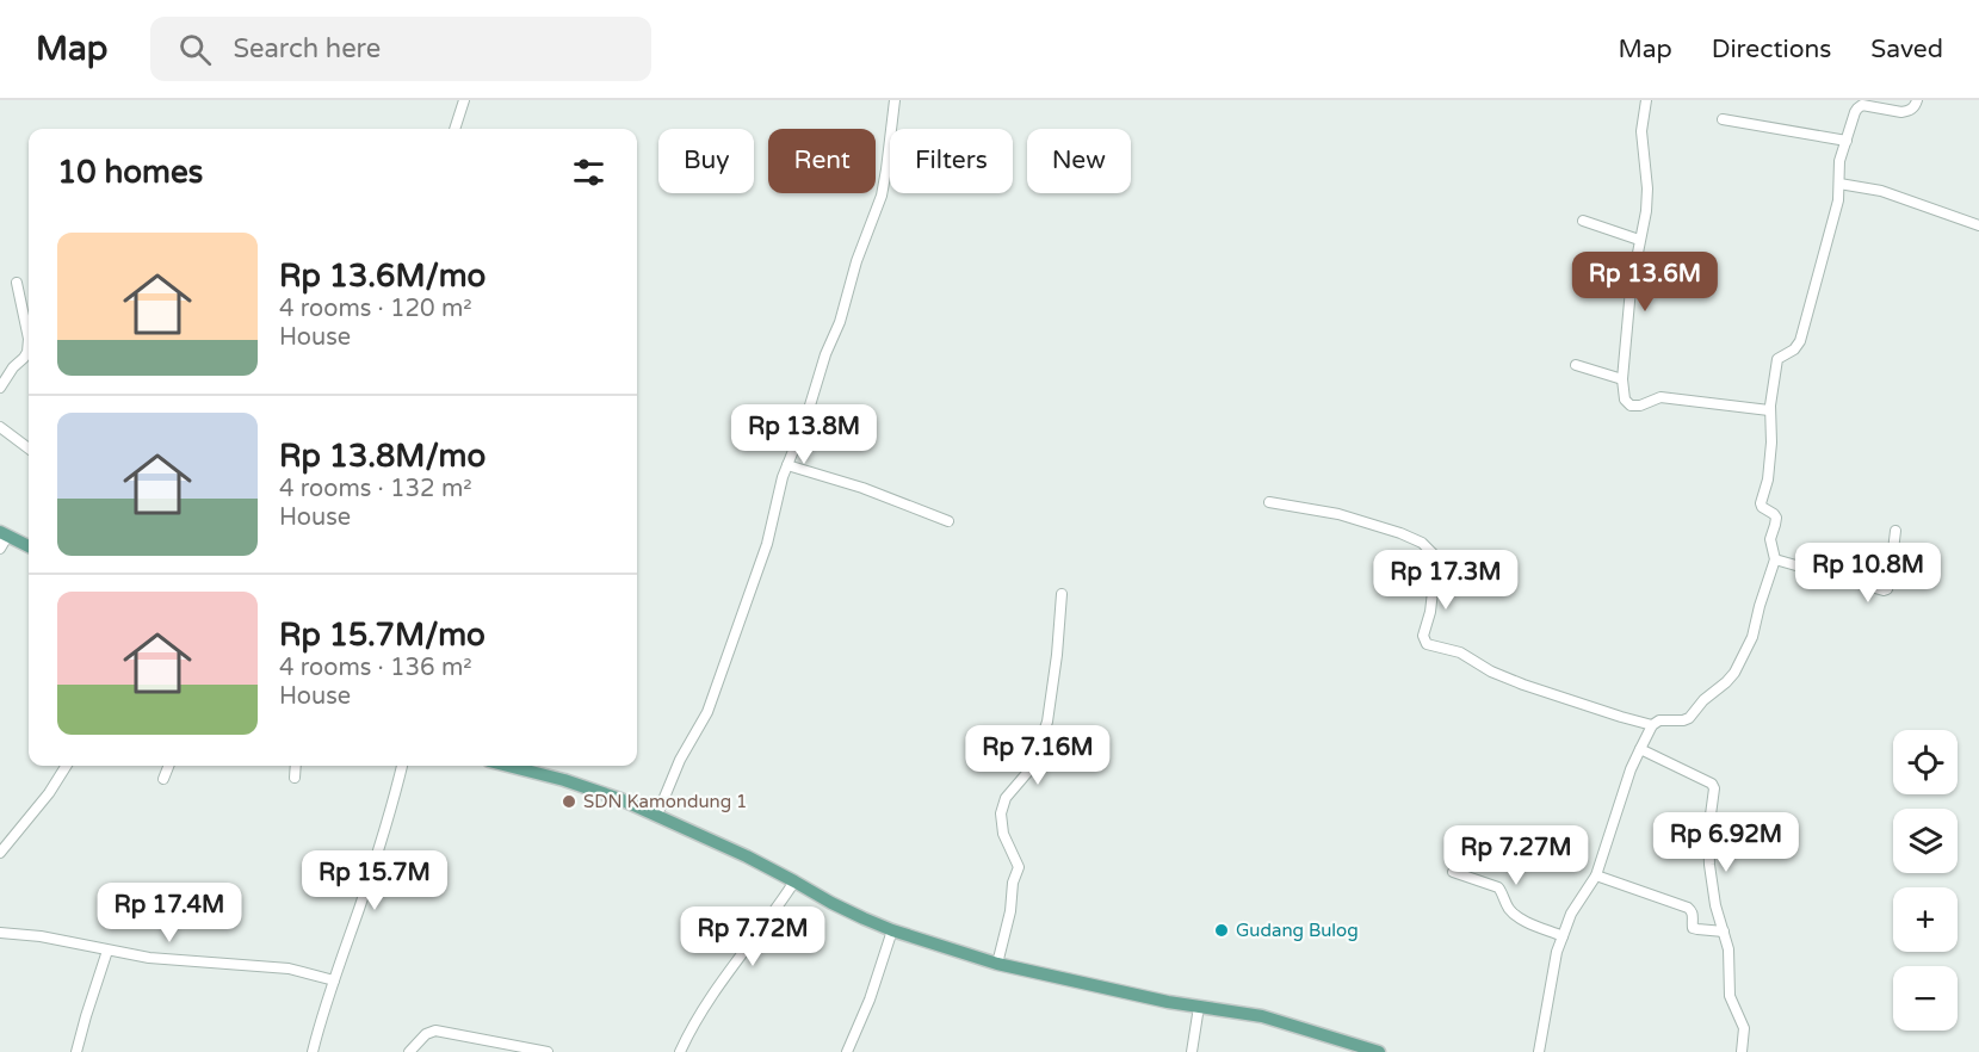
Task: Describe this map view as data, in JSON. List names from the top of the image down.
{
  "places": ["SDN Kamondung 1", "Gudang Bulog"],
  "page": {
    "header": "Map",
    "search": "Search here",
    "nav": ["Map", "Directions", "Saved"],
    "chip": [
      "Buy",
      "Rent",
      "Filters",
      "New"
    ],
    "heading": "10 homes",
    "list": [
      {
        "name": "Rp 13.6M/mo",
        "note": "4 rooms · 120 m² · House"
      },
      {
        "name": "Rp 13.8M/mo",
        "note": "4 rooms · 132 m² · House"
      },
      {
        "name": "Rp 15.7M/mo",
        "note": "4 rooms · 136 m² · House"
      }
    ],
    "price": [
      "Rp 13.6M",
      "Rp 13.8M",
      "Rp 10.8M",
      "Rp 17.3M",
      "Rp 7.16M",
      "Rp 6.92M",
      "Rp 7.27M",
      "Rp 15.7M",
      "Rp 17.4M",
      "Rp 7.72M"
    ],
    "map_buttons": ["+", "−"]
  }
}
